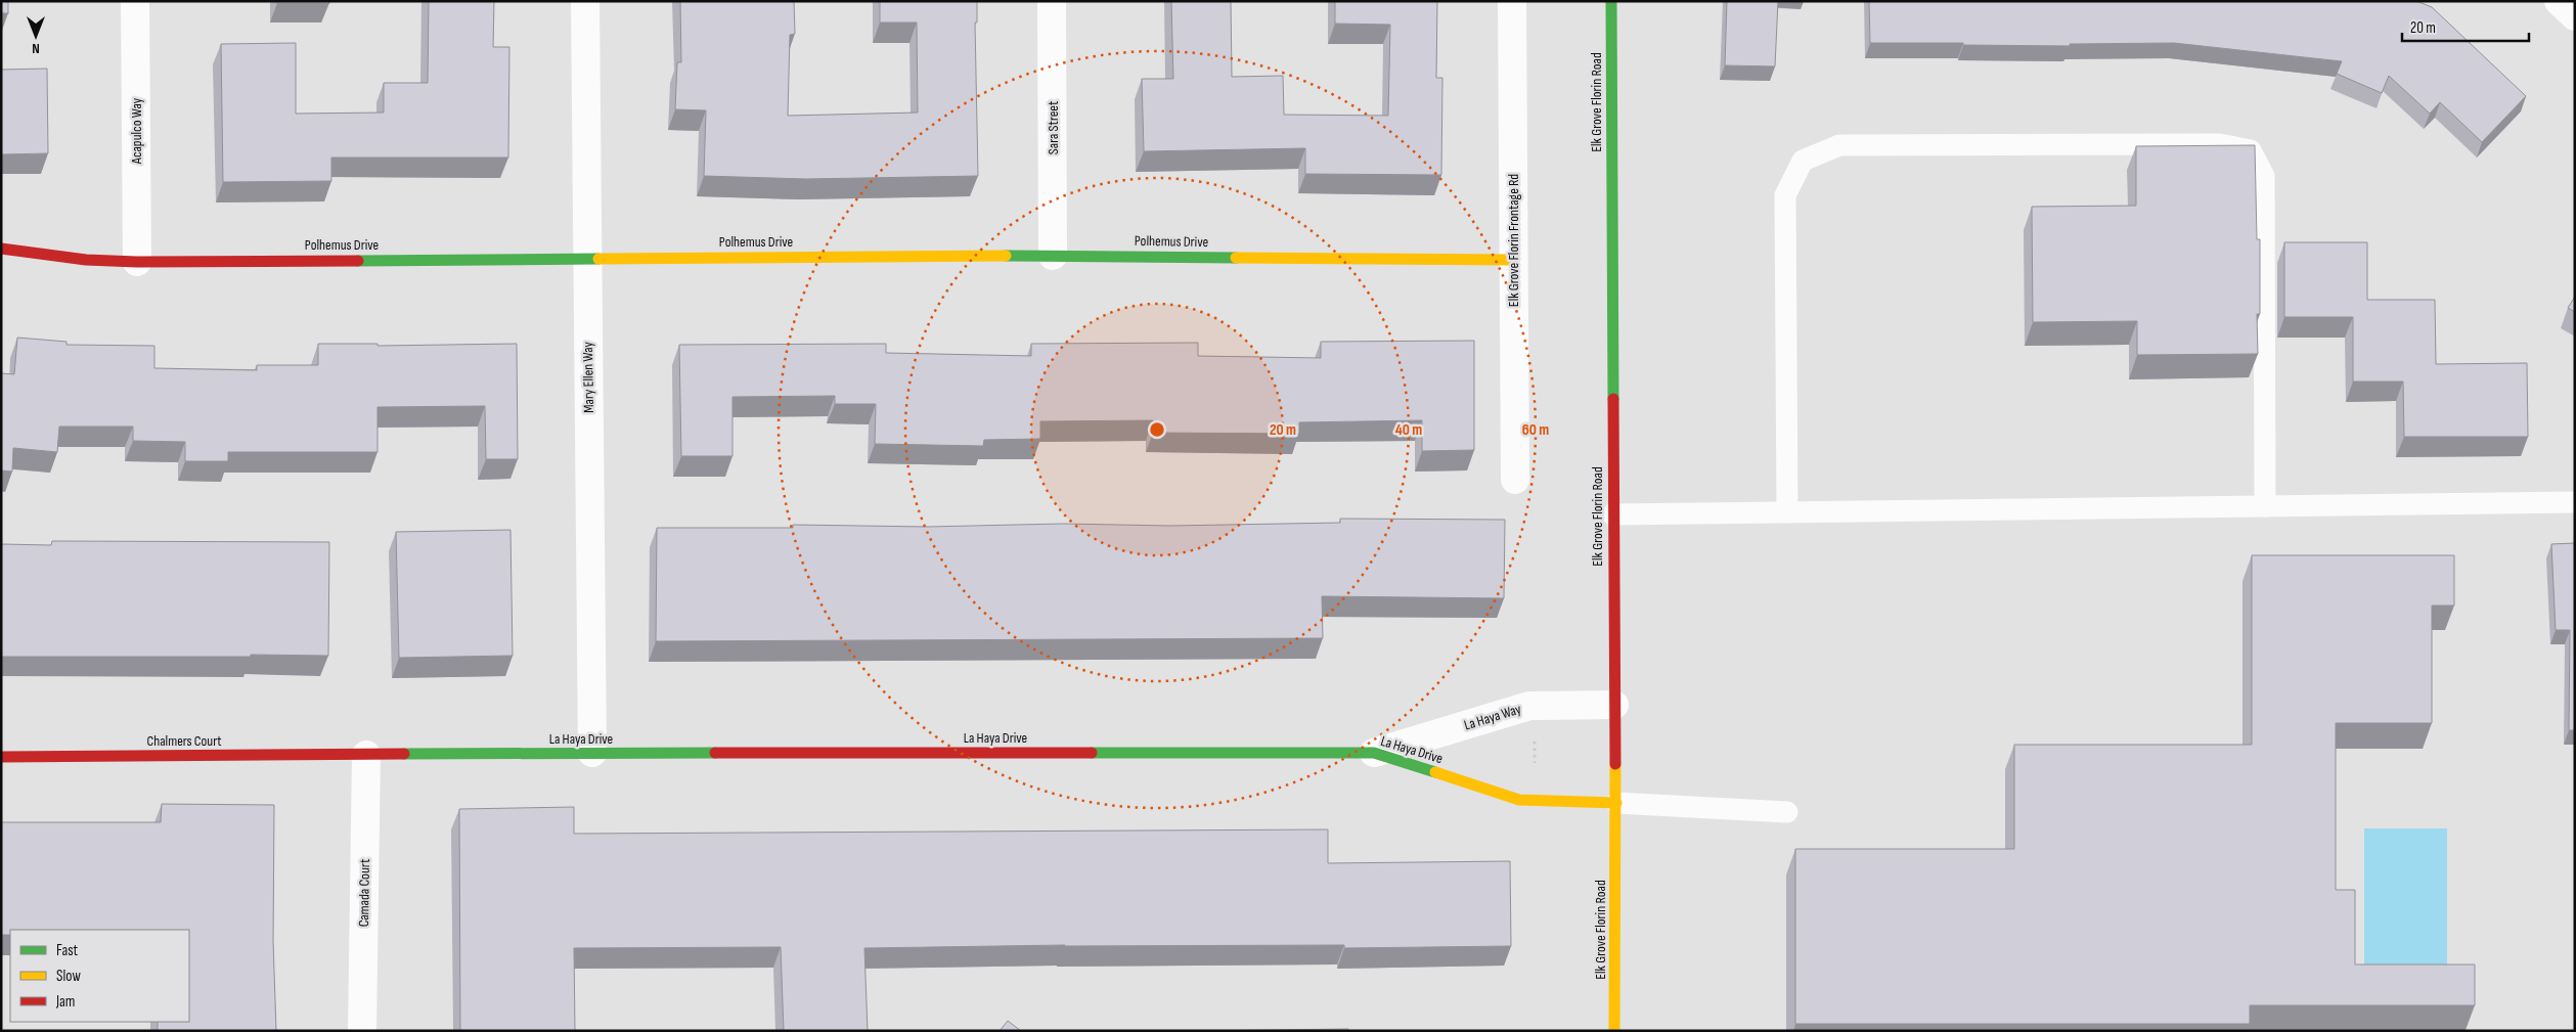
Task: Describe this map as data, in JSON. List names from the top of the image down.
{
  "streets": {
    "street": [
      "Elk Grove Florin Road",
      "Sara Street",
      "Acapulco Way",
      "Elk Grove Florin Frontage Rd",
      "Polhemus Drive",
      "Mary Ellen Way",
      "La Haya Way",
      "La Haya Drive",
      "Chalmers Court",
      "Camada Court"
    ]
  },
  "crossings": [
    ["Elk Grove Florin Road", "La Haya Way"],
    ["Elk Grove Florin Road", "La Haya Drive"],
    ["Sara Street", "Polhemus Drive"],
    ["Acapulco Way", "Polhemus Drive"],
    ["Elk Grove Florin Frontage Rd", "Polhemus Drive"],
    ["Polhemus Drive", "Mary Ellen Way"],
    ["Mary Ellen Way", "La Haya Drive"],
    ["La Haya Way", "La Haya Drive"],
    ["La Haya Drive", "Chalmers Court"],
    ["La Haya Drive", "Camada Court"],
    ["Chalmers Court", "Camada Court"]
  ],
  "legend": ["Fast", "Slow", "Jam"],
  "scale_bar": "20 m",
  "north": "bottom",
  "rings": ["20 m", "40 m", "60 m"]
}
